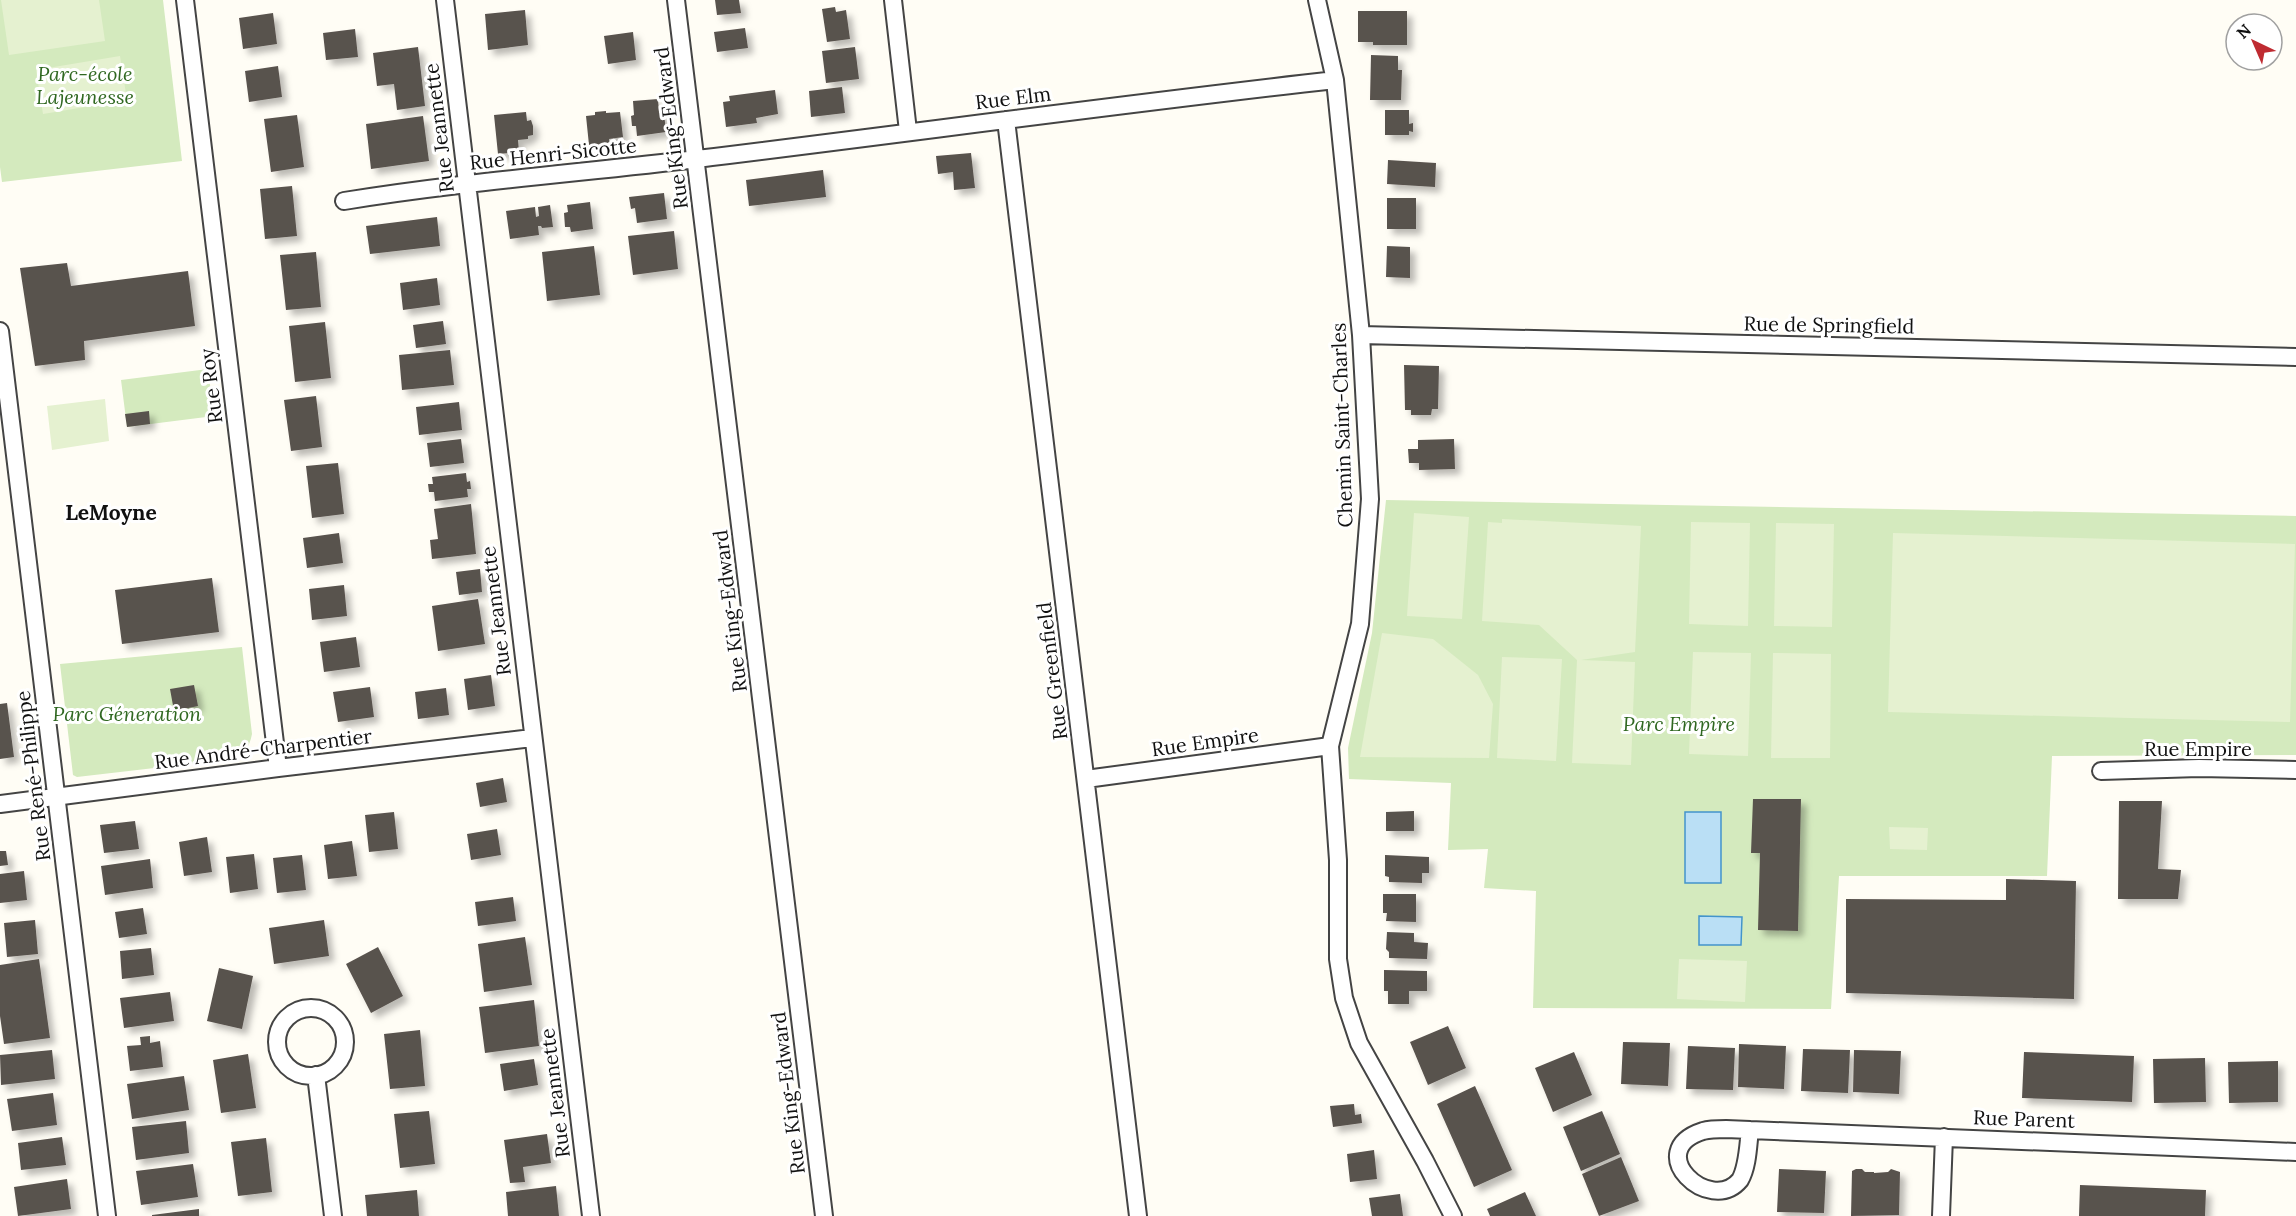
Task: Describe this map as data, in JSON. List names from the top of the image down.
{
  "streets": {
    "street": [
      "Rue Elm",
      "Rue Jeannette",
      "Rue King-Edward",
      "Rue Henri-Sicotte",
      "Rue de Springfield",
      "Rue Roy",
      "Chemin Saint-Charles",
      "Rue Greenfield",
      "Rue Empire",
      "Rue André-Charpentier",
      "Rue René-Philippe",
      "Rue Parent"
    ]
  },
  "crossings": [
    ["Rue Elm", "Rue King-Edward"],
    ["Rue Elm", "Rue Henri-Sicotte"],
    ["Rue Elm", "Chemin Saint-Charles"],
    ["Rue Elm", "Rue Greenfield"],
    ["Rue Jeannette", "Rue Henri-Sicotte"],
    ["Rue Jeannette", "Rue André-Charpentier"],
    ["Rue King-Edward", "Rue Henri-Sicotte"],
    ["Rue de Springfield", "Chemin Saint-Charles"],
    ["Rue Roy", "Rue André-Charpentier"],
    ["Chemin Saint-Charles", "Rue Empire"],
    ["Rue Greenfield", "Rue Empire"],
    ["Rue André-Charpentier", "Rue René-Philippe"]
  ],
  "districts": ["LeMoyne"],
  "parks": ["Parc-école Lajeunesse", "Parc Géneration", "Parc Empire"],
  "north": "top left"
}
